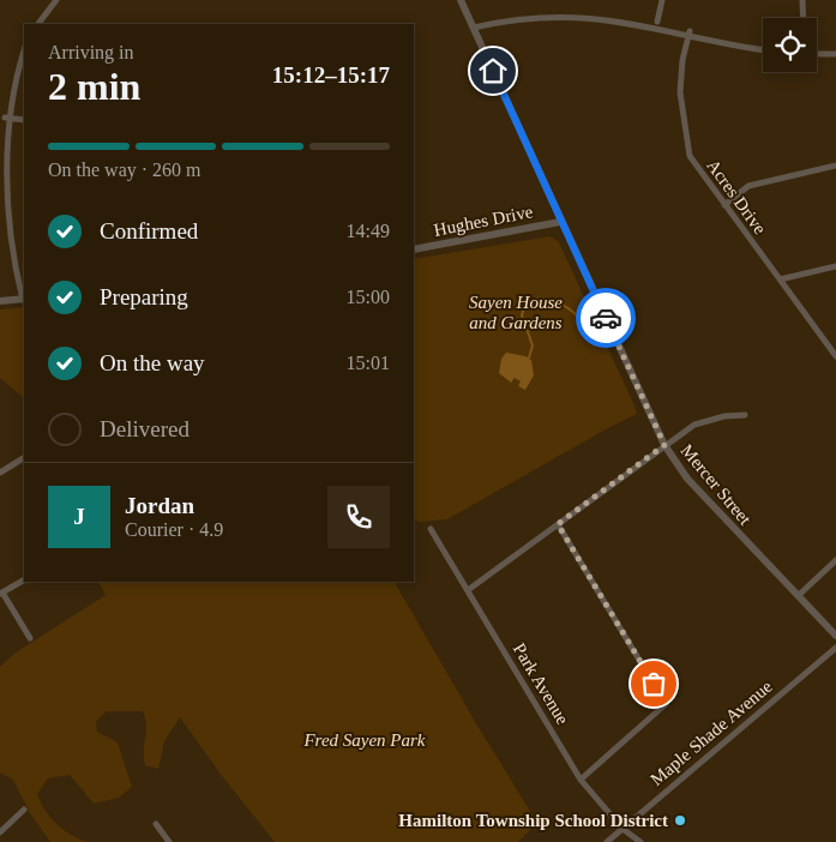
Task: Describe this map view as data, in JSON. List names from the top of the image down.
{
  "streets": {
    "street": [
      "Acres Drive",
      "Hughes Drive",
      "Mercer Street",
      "Park Avenue",
      "Maple Shade Avenue"
    ]
  },
  "crossings": [
    ["Hughes Drive", "Mercer Street"],
    ["Park Avenue", "Maple Shade Avenue"]
  ],
  "parks": ["Sayen House and Gardens", "Fred Sayen Park"],
  "places": ["Hamilton Township School District"],
  "page": {
    "heading": ["2 min", "Arriving in", "15:12–15:17"],
    "panel": ["Jordan", "Courier · 4.9"],
    "bar": "On the way · 260 m",
    "list": [
      ["Confirmed", "14:49"],
      ["Preparing", "15:00"],
      ["On the way", "15:01"],
      "Delivered"
    ],
    "round": "J"
  }
}
